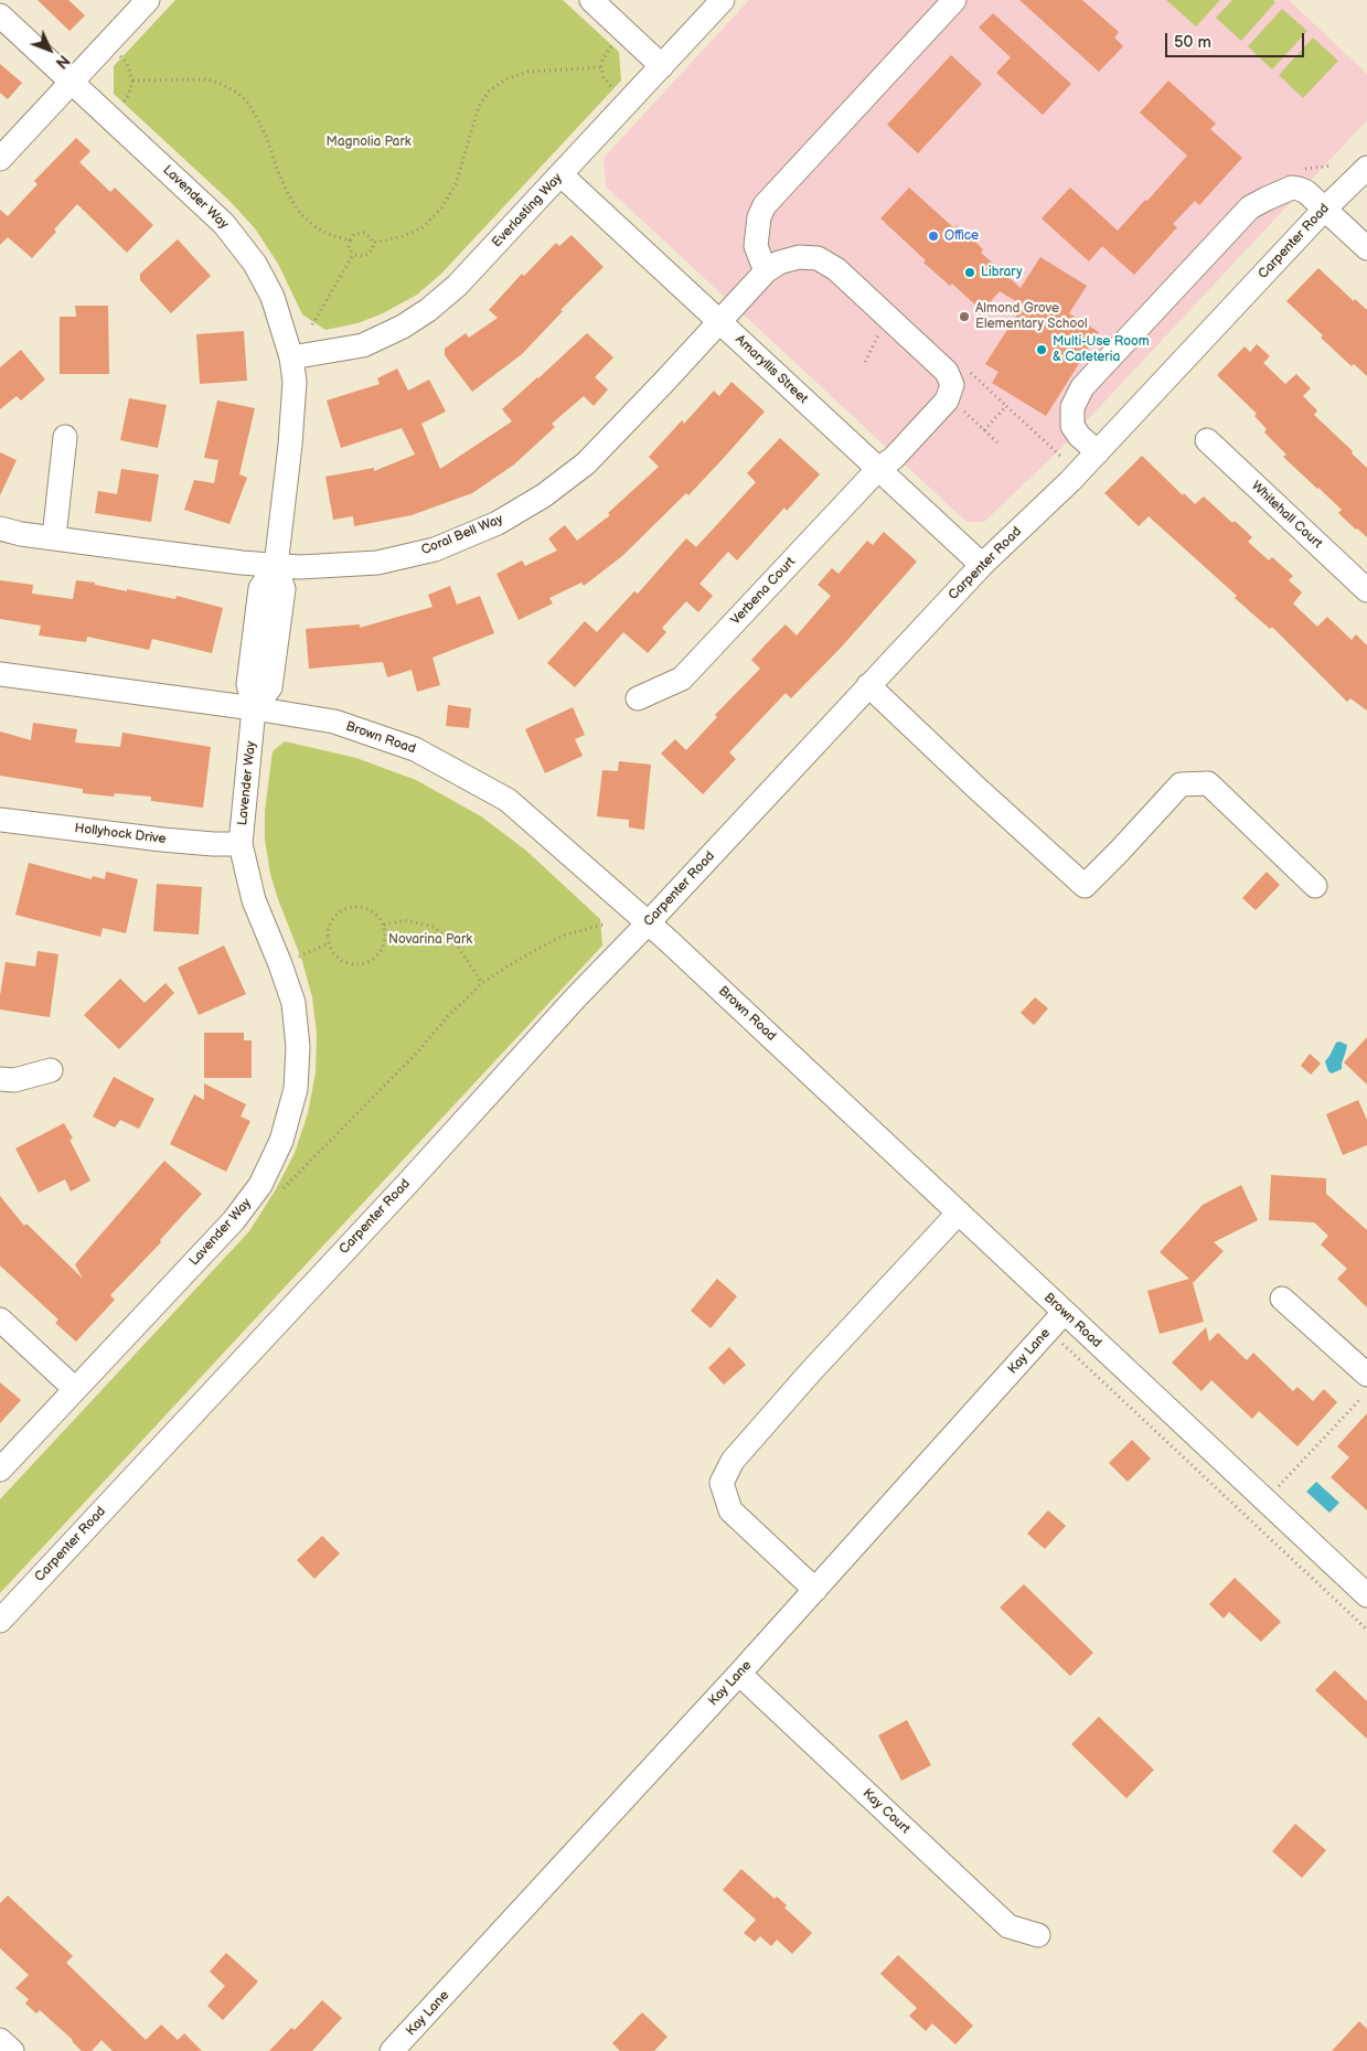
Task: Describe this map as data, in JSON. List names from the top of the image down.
{
  "streets": {
    "street": [
      "Lavender Way",
      "Everlasting Way",
      "Carpenter Road",
      "Amaryllis Street",
      "Whitehall Court",
      "Coral Bell Way",
      "Verbena Court",
      "Brown Road",
      "Hollyhock Drive",
      "Kay Lane",
      "Kay Court"
    ]
  },
  "crossings": [
    ["Lavender Way", "Everlasting Way"],
    ["Lavender Way", "Coral Bell Way"],
    ["Lavender Way", "Brown Road"],
    ["Lavender Way", "Hollyhock Drive"],
    ["Everlasting Way", "Amaryllis Street"],
    ["Carpenter Road", "Amaryllis Street"],
    ["Carpenter Road", "Brown Road"],
    ["Amaryllis Street", "Coral Bell Way"],
    ["Amaryllis Street", "Verbena Court"],
    ["Coral Bell Way", "Verbena Court"],
    ["Brown Road", "Kay Lane"],
    ["Kay Lane", "Kay Court"]
  ],
  "parks": ["Magnolia Park", "Novarina Park"],
  "places": [
    "Office",
    "Library",
    "Almond Grove Elementary School",
    "Multi-Use Room & Cafeteria"
  ],
  "scale_bar": "50 m",
  "north": "bottom right"
}
